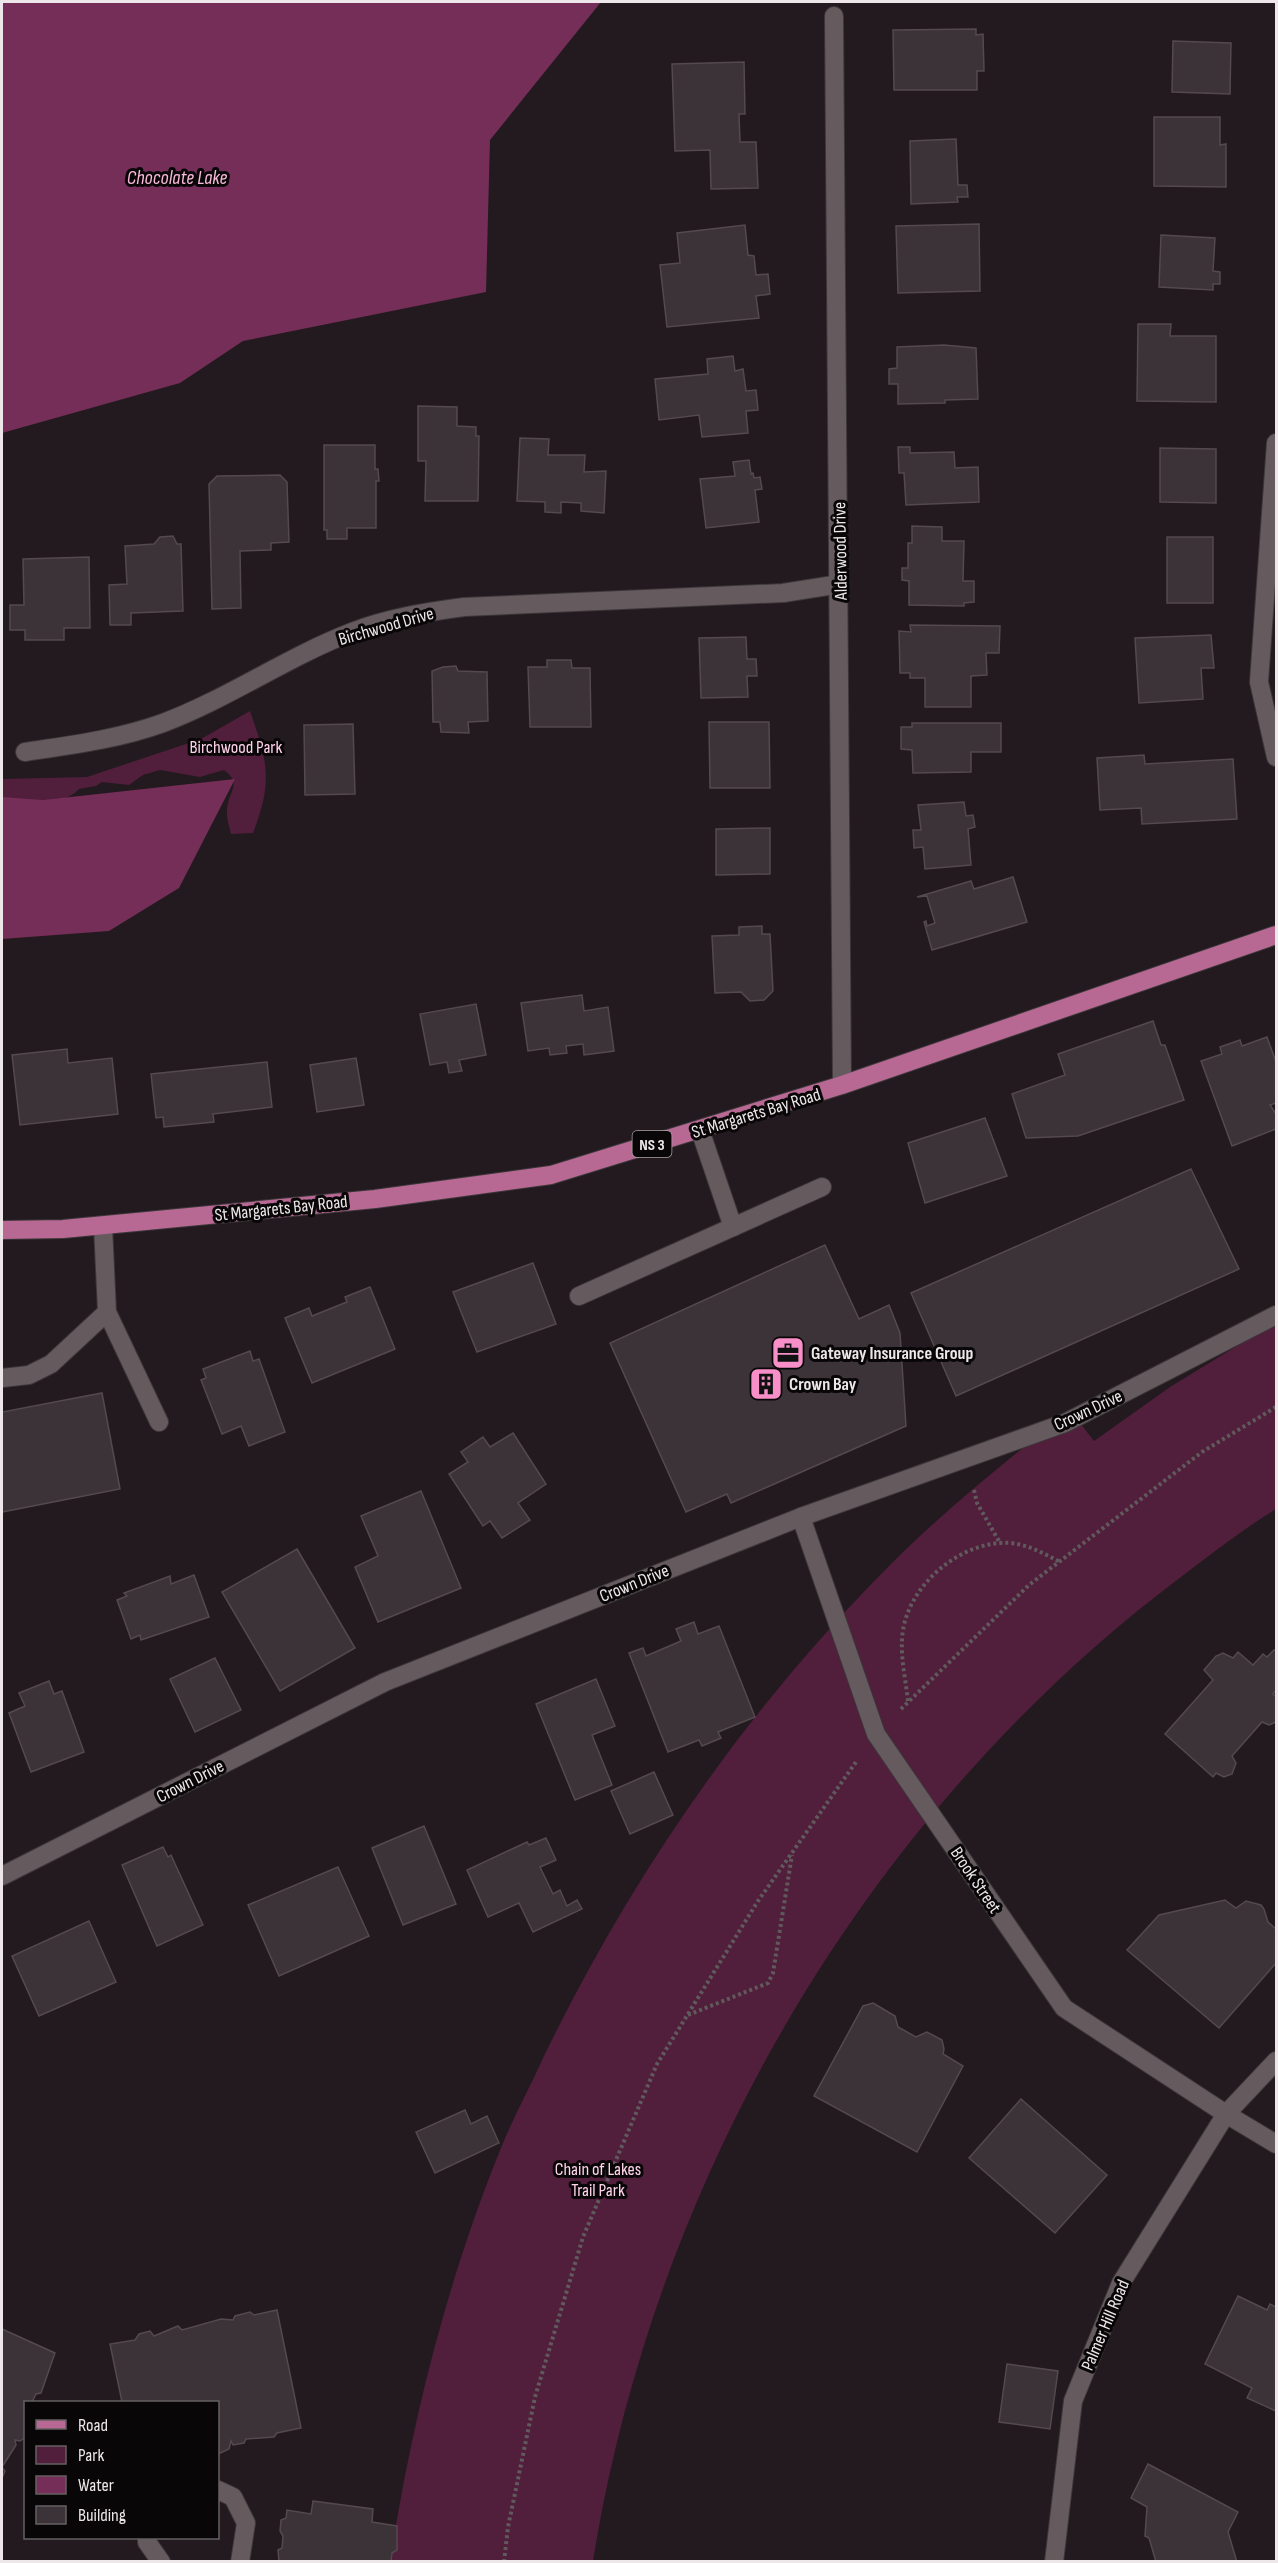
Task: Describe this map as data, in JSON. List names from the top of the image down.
{
  "streets": {
    "main road": ["St Margarets Bay Road", "NS 3"],
    "street": [
      "Alderwood Drive",
      "Birchwood Drive",
      "Crown Drive",
      "Brook Street",
      "Palmer Hill Road"
    ]
  },
  "crossings": [
    ["Alderwood Drive", "Birchwood Drive"],
    ["Alderwood Drive", "St Margarets Bay Road"],
    ["Crown Drive", "Brook Street"],
    ["Brook Street", "Palmer Hill Road"]
  ],
  "water": ["Chocolate Lake"],
  "parks": ["Birchwood Park", "Chain of Lakes Trail Park"],
  "places": {
    "office": ["Gateway Insurance Group"],
    "building": ["Crown Bay"]
  },
  "legend": [
    "Road",
    "Park",
    "Water",
    "Building"
  ]
}
